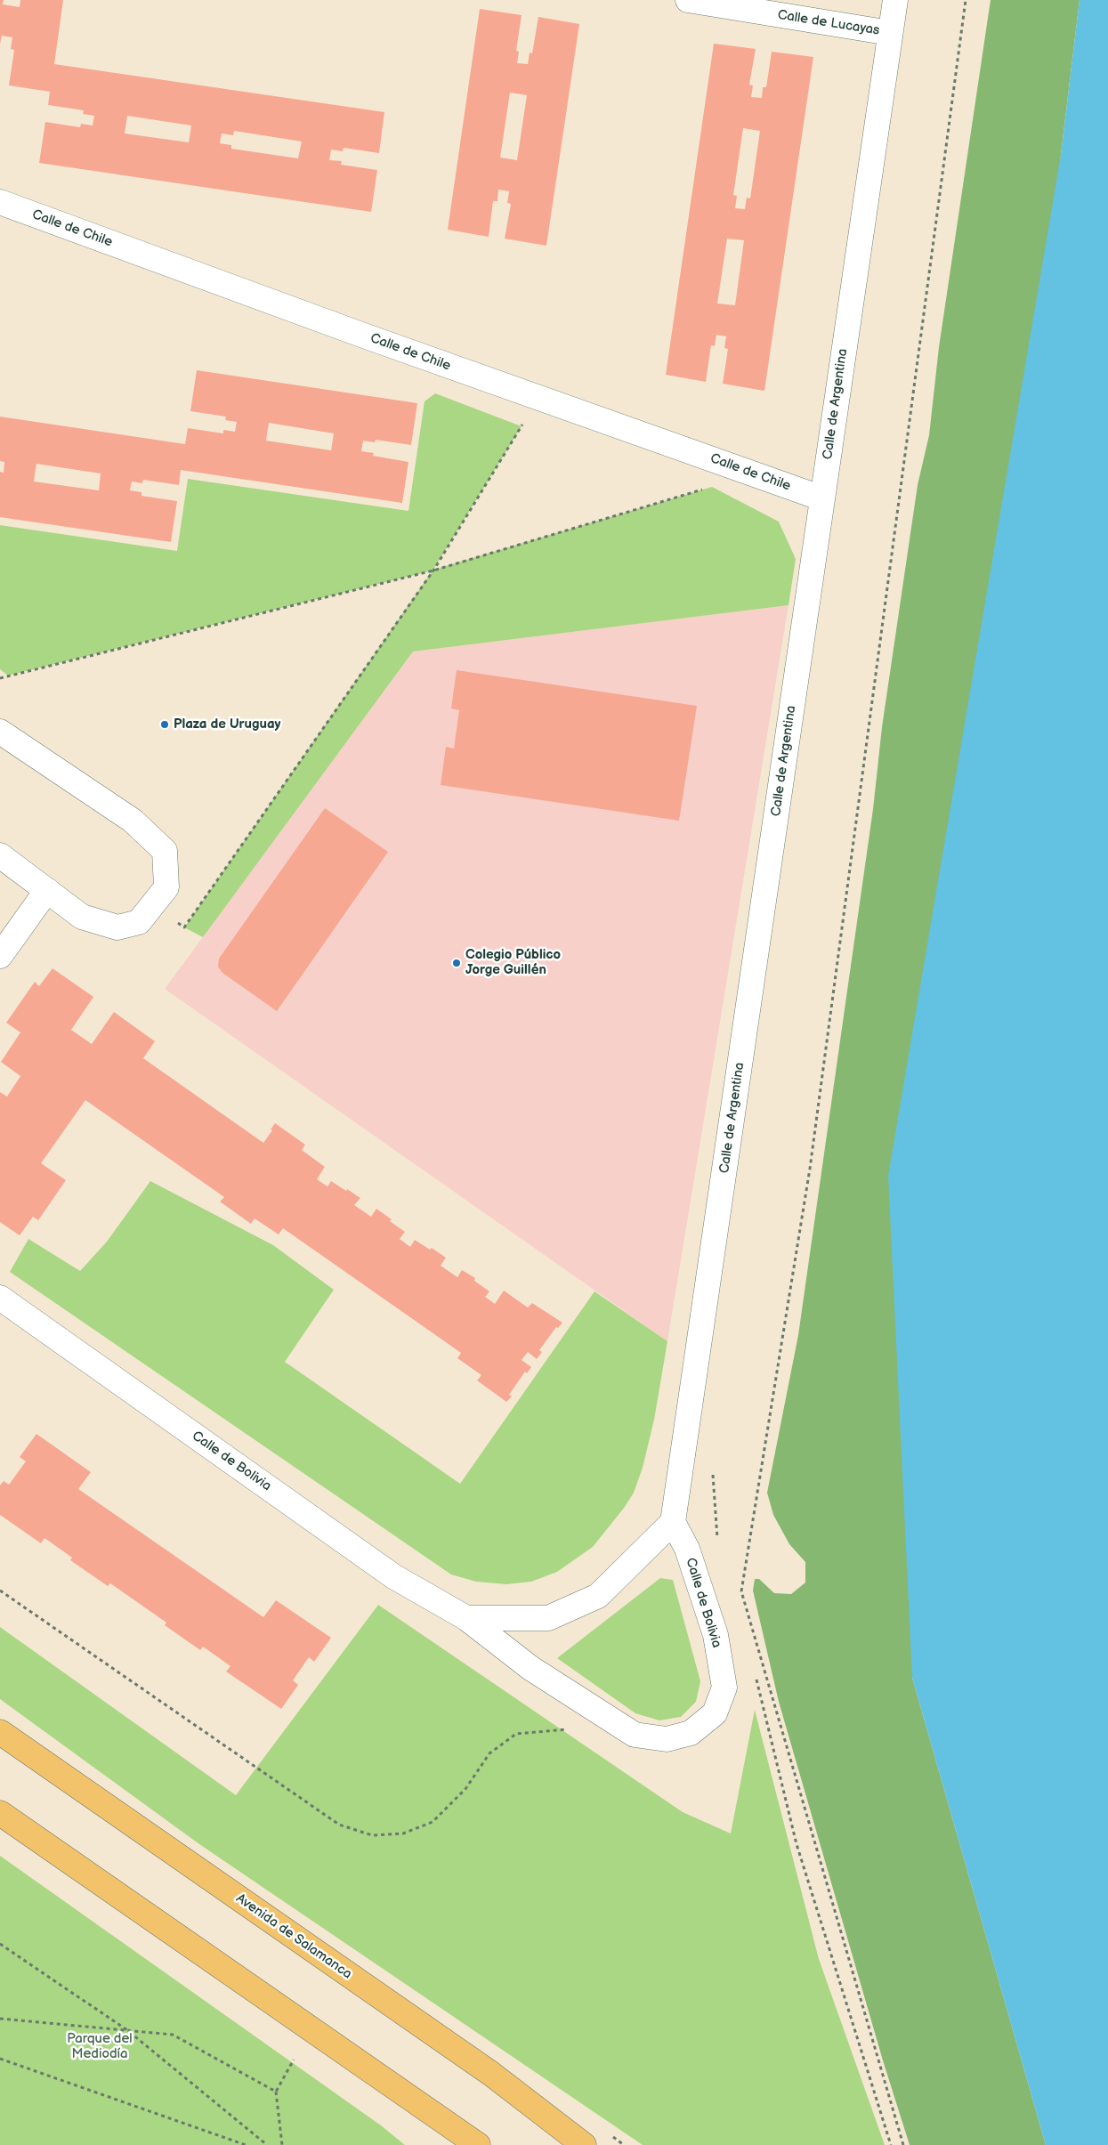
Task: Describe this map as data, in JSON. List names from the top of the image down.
{
  "streets": {
    "highway": ["Avenida de Salamanca"],
    "street": [
      "Calle de Lucayas",
      "Calle de Chile",
      "Calle de Argentina",
      "Calle de Bolivia"
    ]
  },
  "crossings": [
    ["Calle de Lucayas", "Calle de Argentina"],
    ["Calle de Chile", "Calle de Argentina"],
    ["Calle de Argentina", "Calle de Bolivia"]
  ],
  "parks": ["Parque del Mediodía"],
  "places": ["Plaza de Uruguay", "Colegio Público Jorge Guillén"]
}
